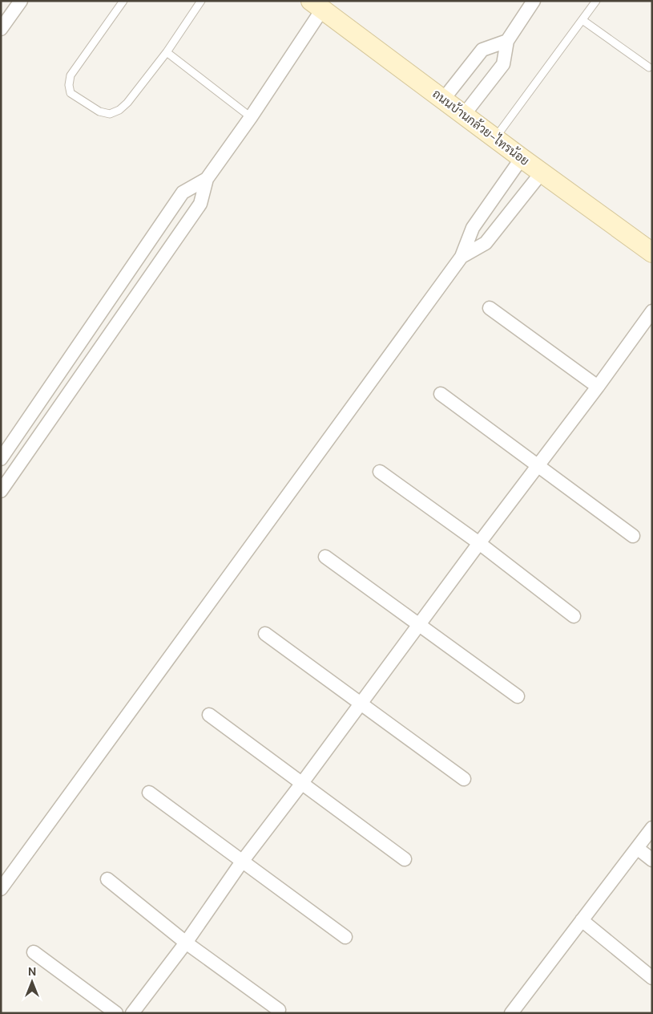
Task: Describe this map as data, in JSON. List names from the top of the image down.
{
  "streets": {
    "street": ["ถนนบ้านกล้วย-ไทรน้อย"]
  },
  "north": "top"
}
